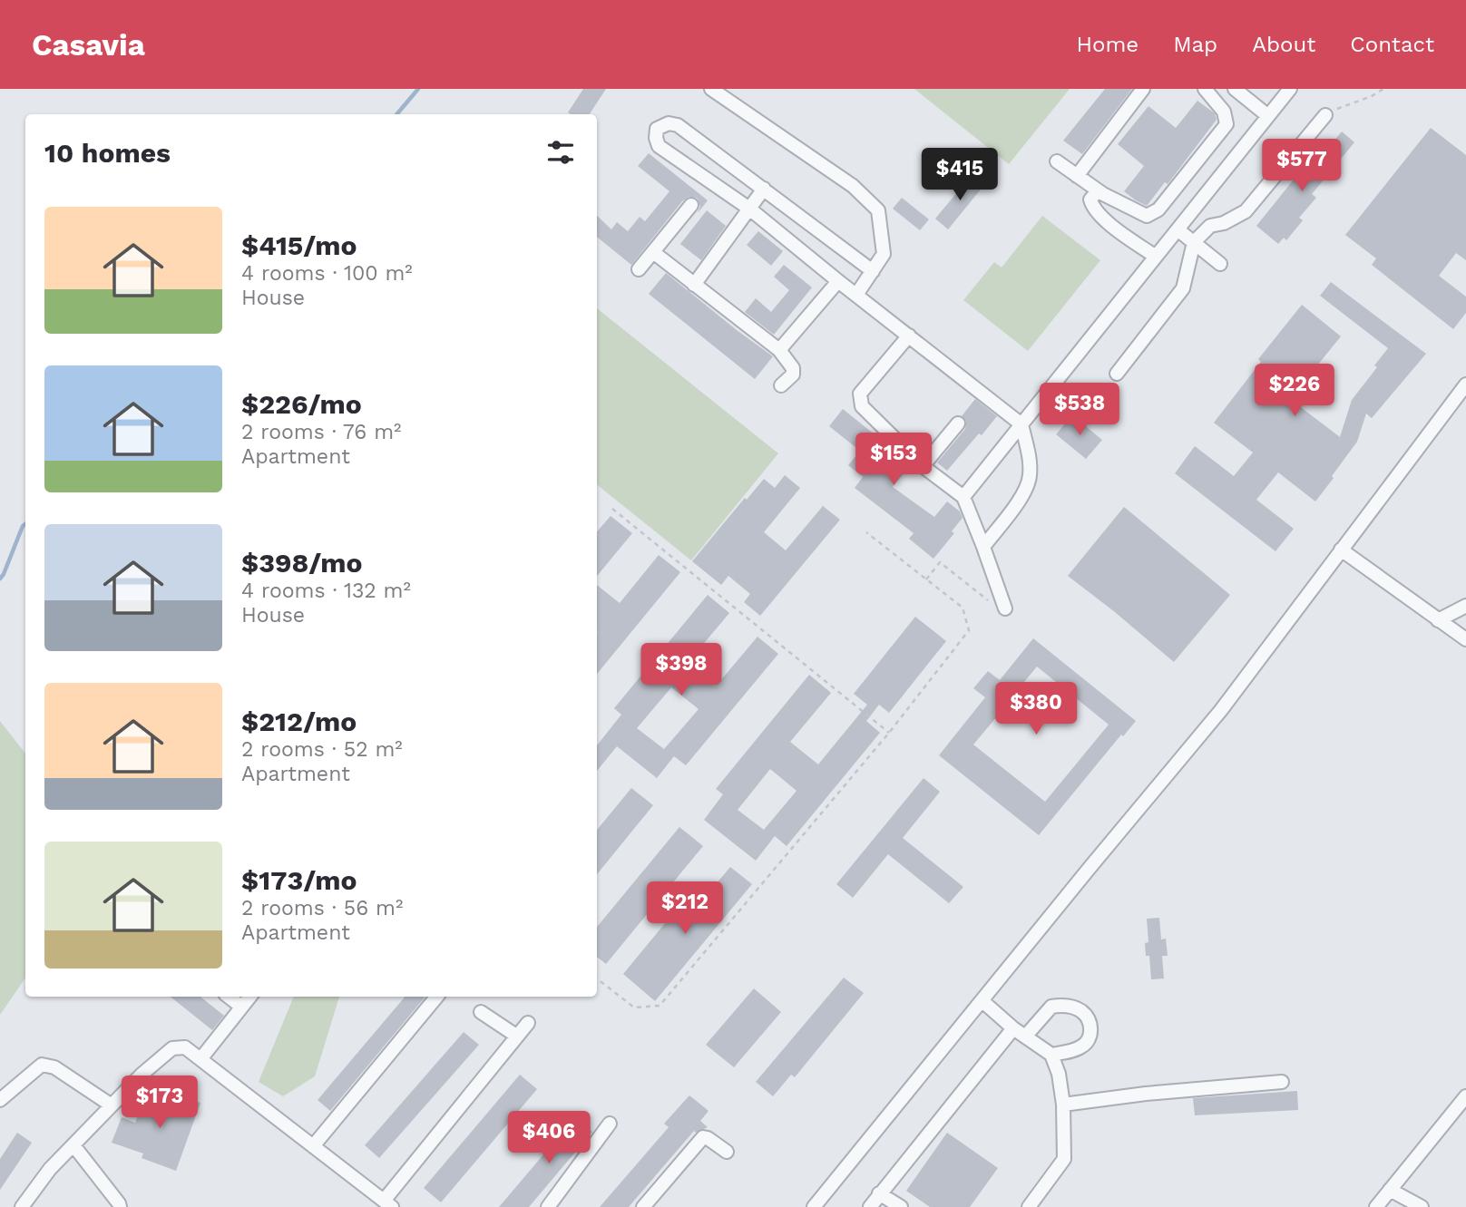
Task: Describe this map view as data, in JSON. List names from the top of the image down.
{
  "page": {
    "header": "Casavia",
    "nav": [
      "Home",
      "Map",
      "About",
      "Contact"
    ],
    "heading": "10 homes",
    "price": [
      "$577",
      "$415",
      "$226",
      "$538",
      "$153",
      "$398",
      "$380",
      "$212",
      "$173",
      "$406"
    ],
    "list": [
      {
        "name": "$415/mo",
        "note": "4 rooms · 100 m² · House"
      },
      {
        "name": "$226/mo",
        "note": "2 rooms · 76 m² · Apartment"
      },
      {
        "name": "$398/mo",
        "note": "4 rooms · 132 m² · House"
      },
      {
        "name": "$212/mo",
        "note": "2 rooms · 52 m² · Apartment"
      },
      {
        "name": "$173/mo",
        "note": "2 rooms · 56 m² · Apartment"
      }
    ]
  }
}
